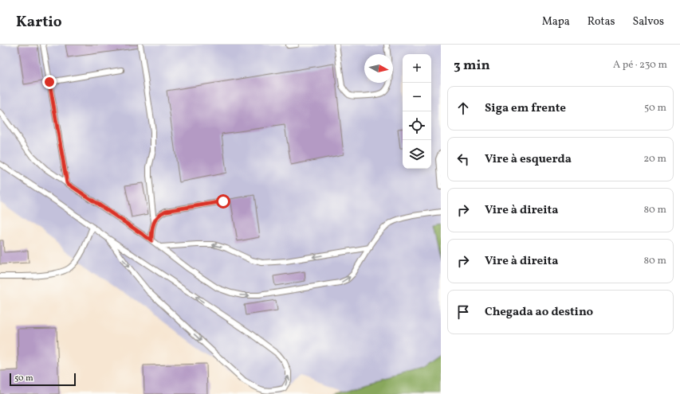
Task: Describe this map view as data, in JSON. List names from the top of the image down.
{
  "scale_bar": "50 m",
  "north": "right",
  "page": {
    "header": "Kartio",
    "nav": ["Mapa", "Rotas", "Salvos"],
    "heading": ["3 min", "A pé · 230 m"],
    "map_buttons": ["+", "−"],
    "list": [
      ["Siga em frente", "50 m"],
      ["Vire à esquerda", "20 m"],
      ["Vire à direita", "80 m"],
      ["Vire à direita", "80 m"],
      "Chegada ao destino"
    ],
    "scale": "50 m"
  }
}
